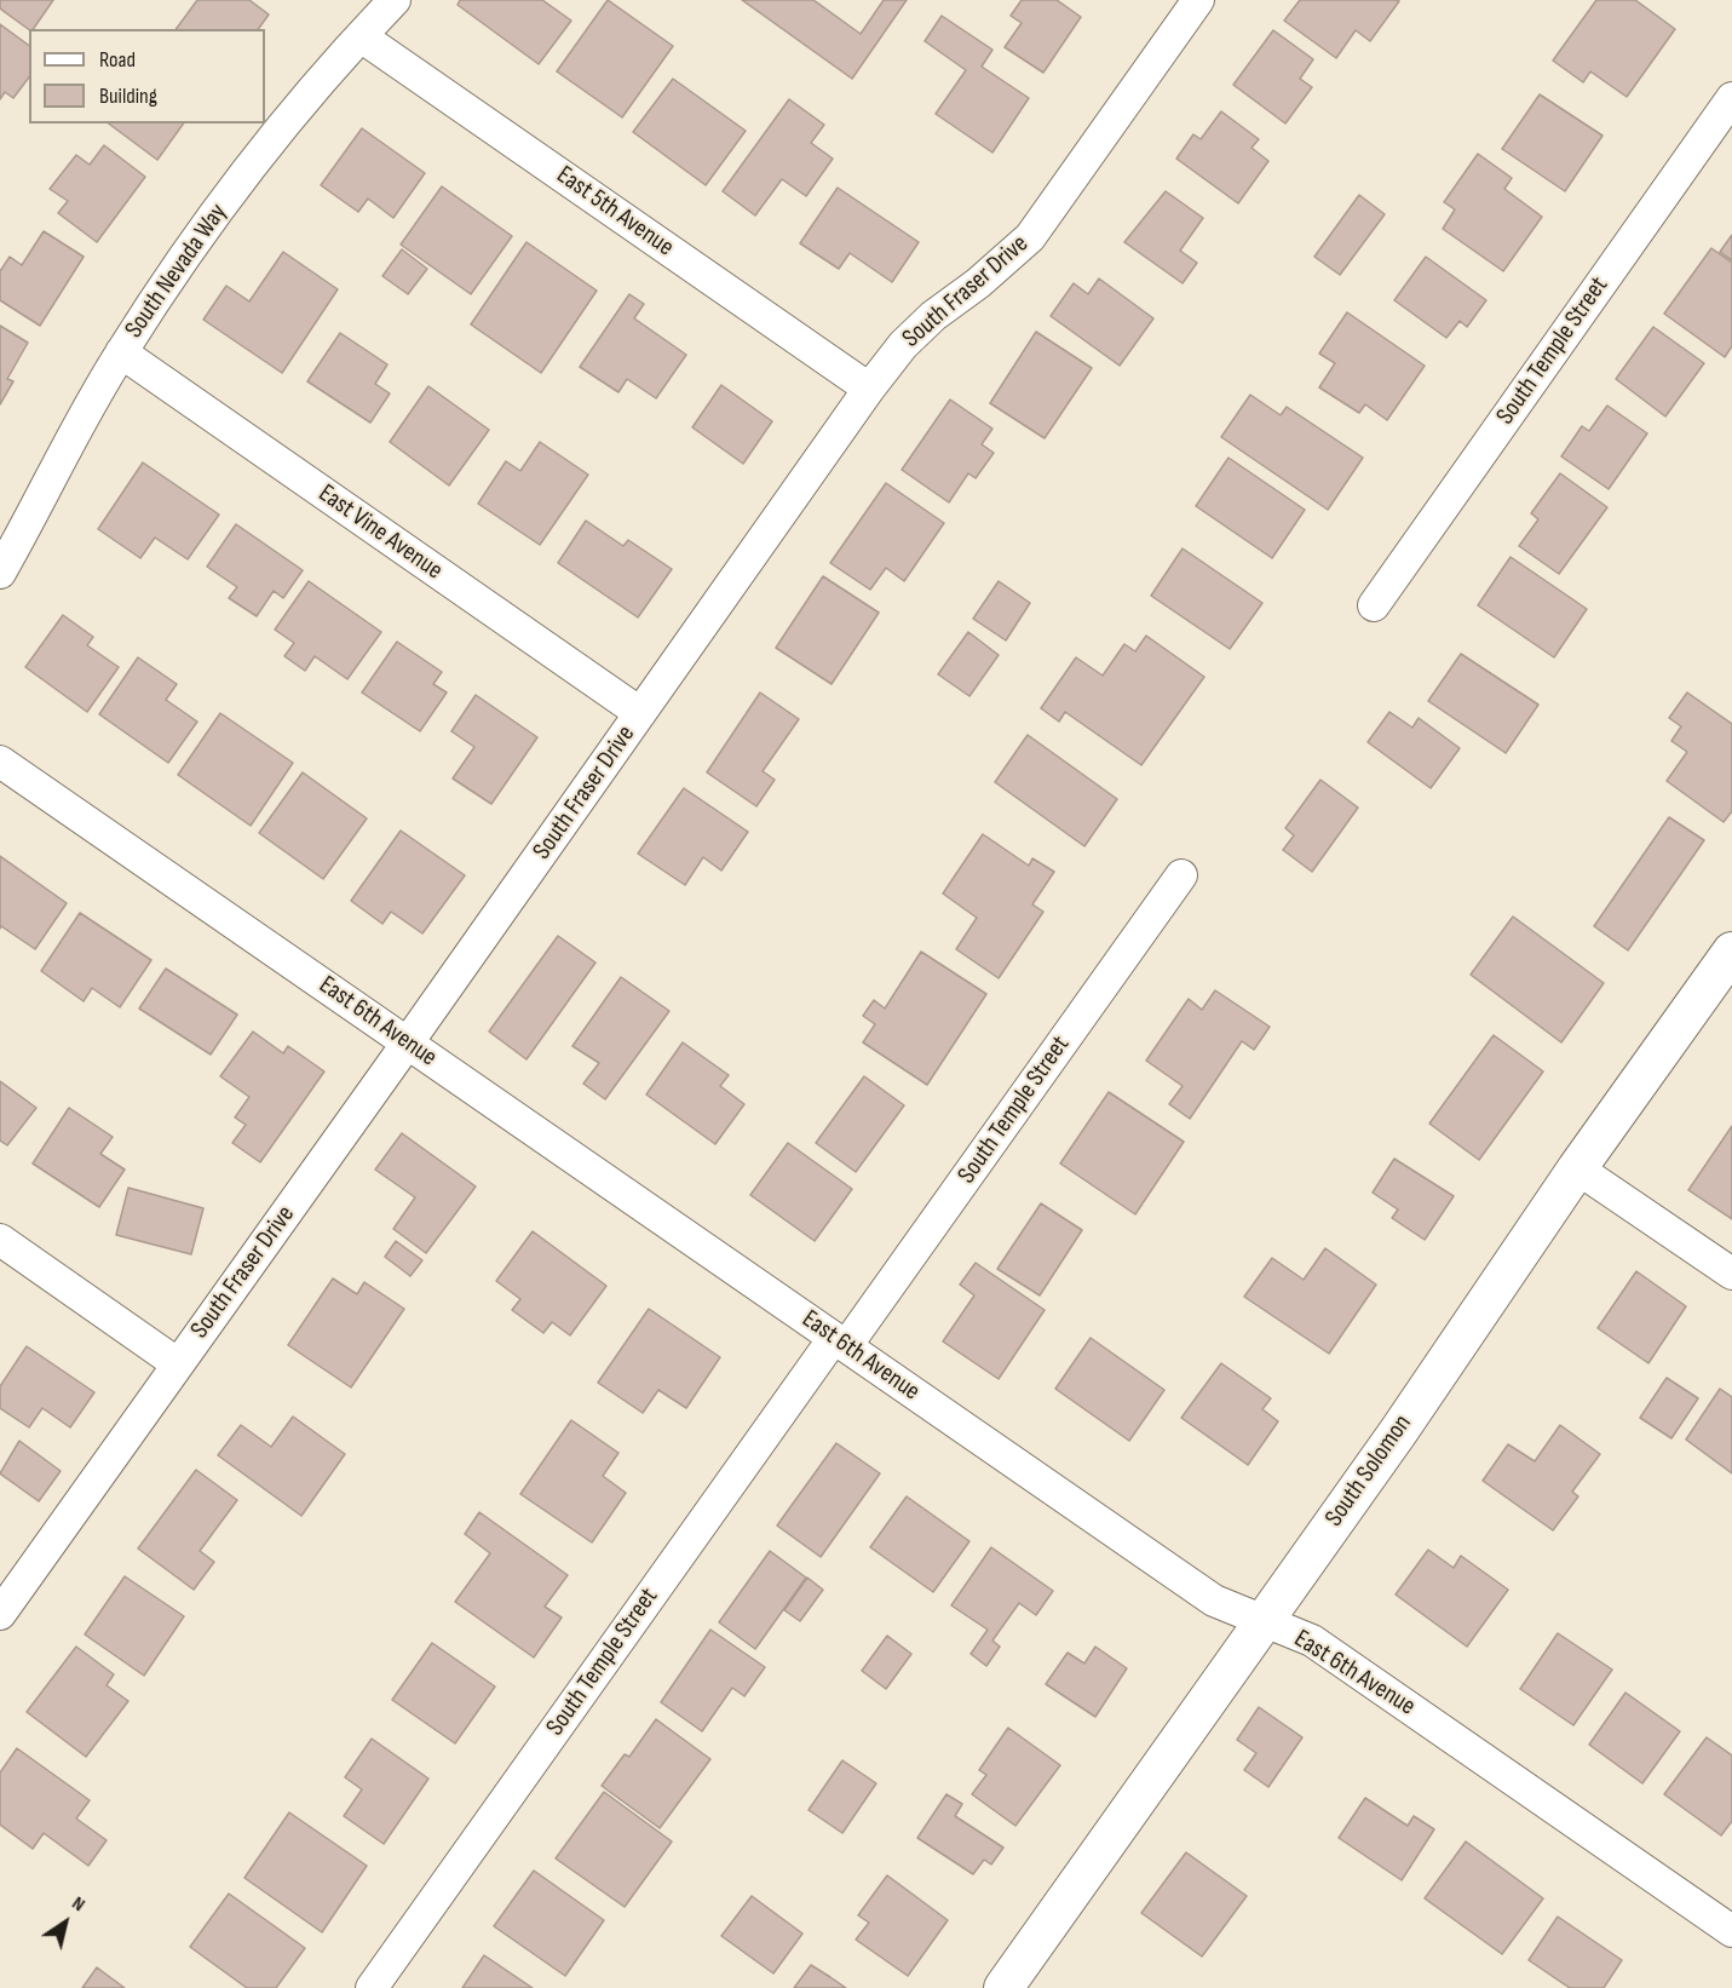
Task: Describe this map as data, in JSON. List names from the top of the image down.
{
  "streets": {
    "street": [
      "East 5th Avenue",
      "South Nevada Way",
      "South Fraser Drive",
      "South Temple Street",
      "East Vine Avenue",
      "East 6th Avenue",
      "South Solomon"
    ]
  },
  "crossings": [
    ["East 5th Avenue", "South Nevada Way"],
    ["East 5th Avenue", "South Fraser Drive"],
    ["South Nevada Way", "East Vine Avenue"],
    ["South Fraser Drive", "East Vine Avenue"],
    ["South Fraser Drive", "East 6th Avenue"],
    ["South Temple Street", "East 6th Avenue"],
    ["East 6th Avenue", "South Solomon"]
  ],
  "legend": ["Road", "Building"],
  "north": "top right"
}
